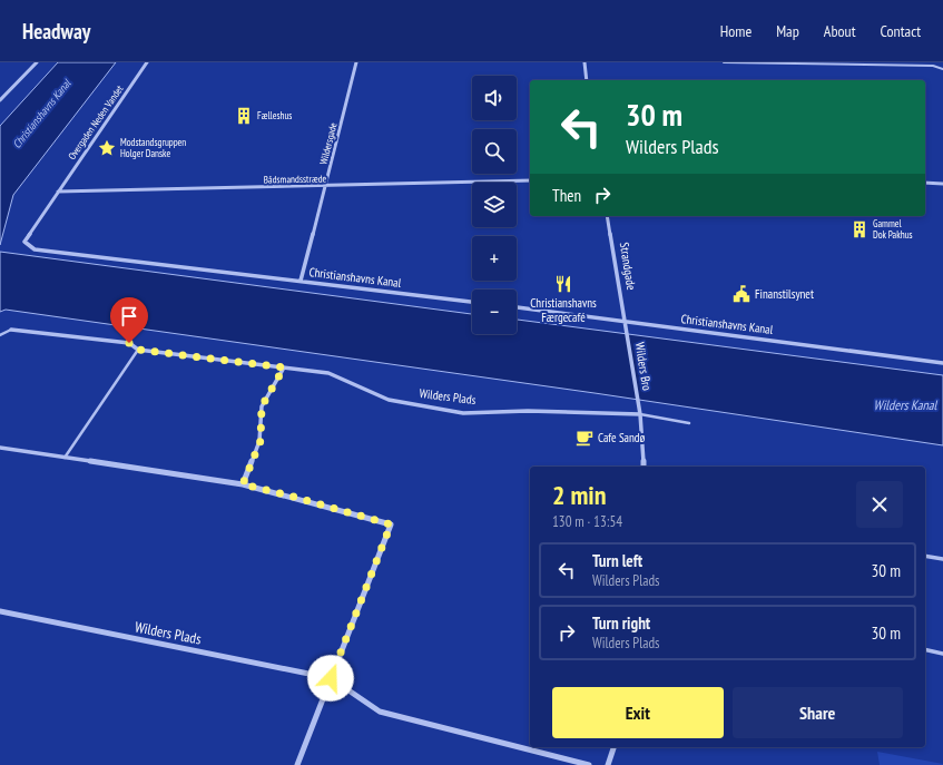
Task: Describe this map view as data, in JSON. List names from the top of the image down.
{
  "streets": {
    "street": [
      "Overgaden Neden Vandet",
      "Wildersgade",
      "Bådsmandsstræde",
      "Strandgade",
      "Christianshavns Kanal",
      "Wilders Bro",
      "Wilders Plads"
    ]
  },
  "crossings": [
    ["Overgaden Neden Vandet", "Bådsmandsstræde"],
    ["Overgaden Neden Vandet", "Christianshavns Kanal"],
    ["Wildersgade", "Bådsmandsstræde"],
    ["Wildersgade", "Christianshavns Kanal"],
    ["Bådsmandsstræde", "Christianshavns Kanal"],
    ["Strandgade", "Christianshavns Kanal"],
    ["Strandgade", "Wilders Bro"],
    ["Christianshavns Kanal", "Wilders Bro"],
    ["Wilders Bro", "Wilders Plads"]
  ],
  "water": ["Christianshavns Kanal", "Wilders Kanal"],
  "places": {
    "building": ["Fælleshus", "Gammel Dok Pakhus"],
    "place": ["Modstandsgruppen Holger Danske"],
    "restaurant": ["Christianshavns Færgecafé"],
    "public building": ["Finanstilsynet"],
    "cafe": ["Cafe Sandø"]
  },
  "page": {
    "header": "Headway",
    "nav": [
      "Home",
      "Map",
      "About",
      "Contact"
    ],
    "map_buttons": ["+", "−"],
    "turn": ["30 m", "Wilders Plads"],
    "then": "Then",
    "heading": ["2 min", "130 m · 13:54"],
    "list": [
      {
        "name": "Turn left",
        "note": "Wilders Plads",
        "value": "30 m"
      },
      {
        "name": "Turn right",
        "note": "Wilders Plads",
        "value": "30 m"
      }
    ],
    "buttons": ["Exit", "Share"]
  }
}
